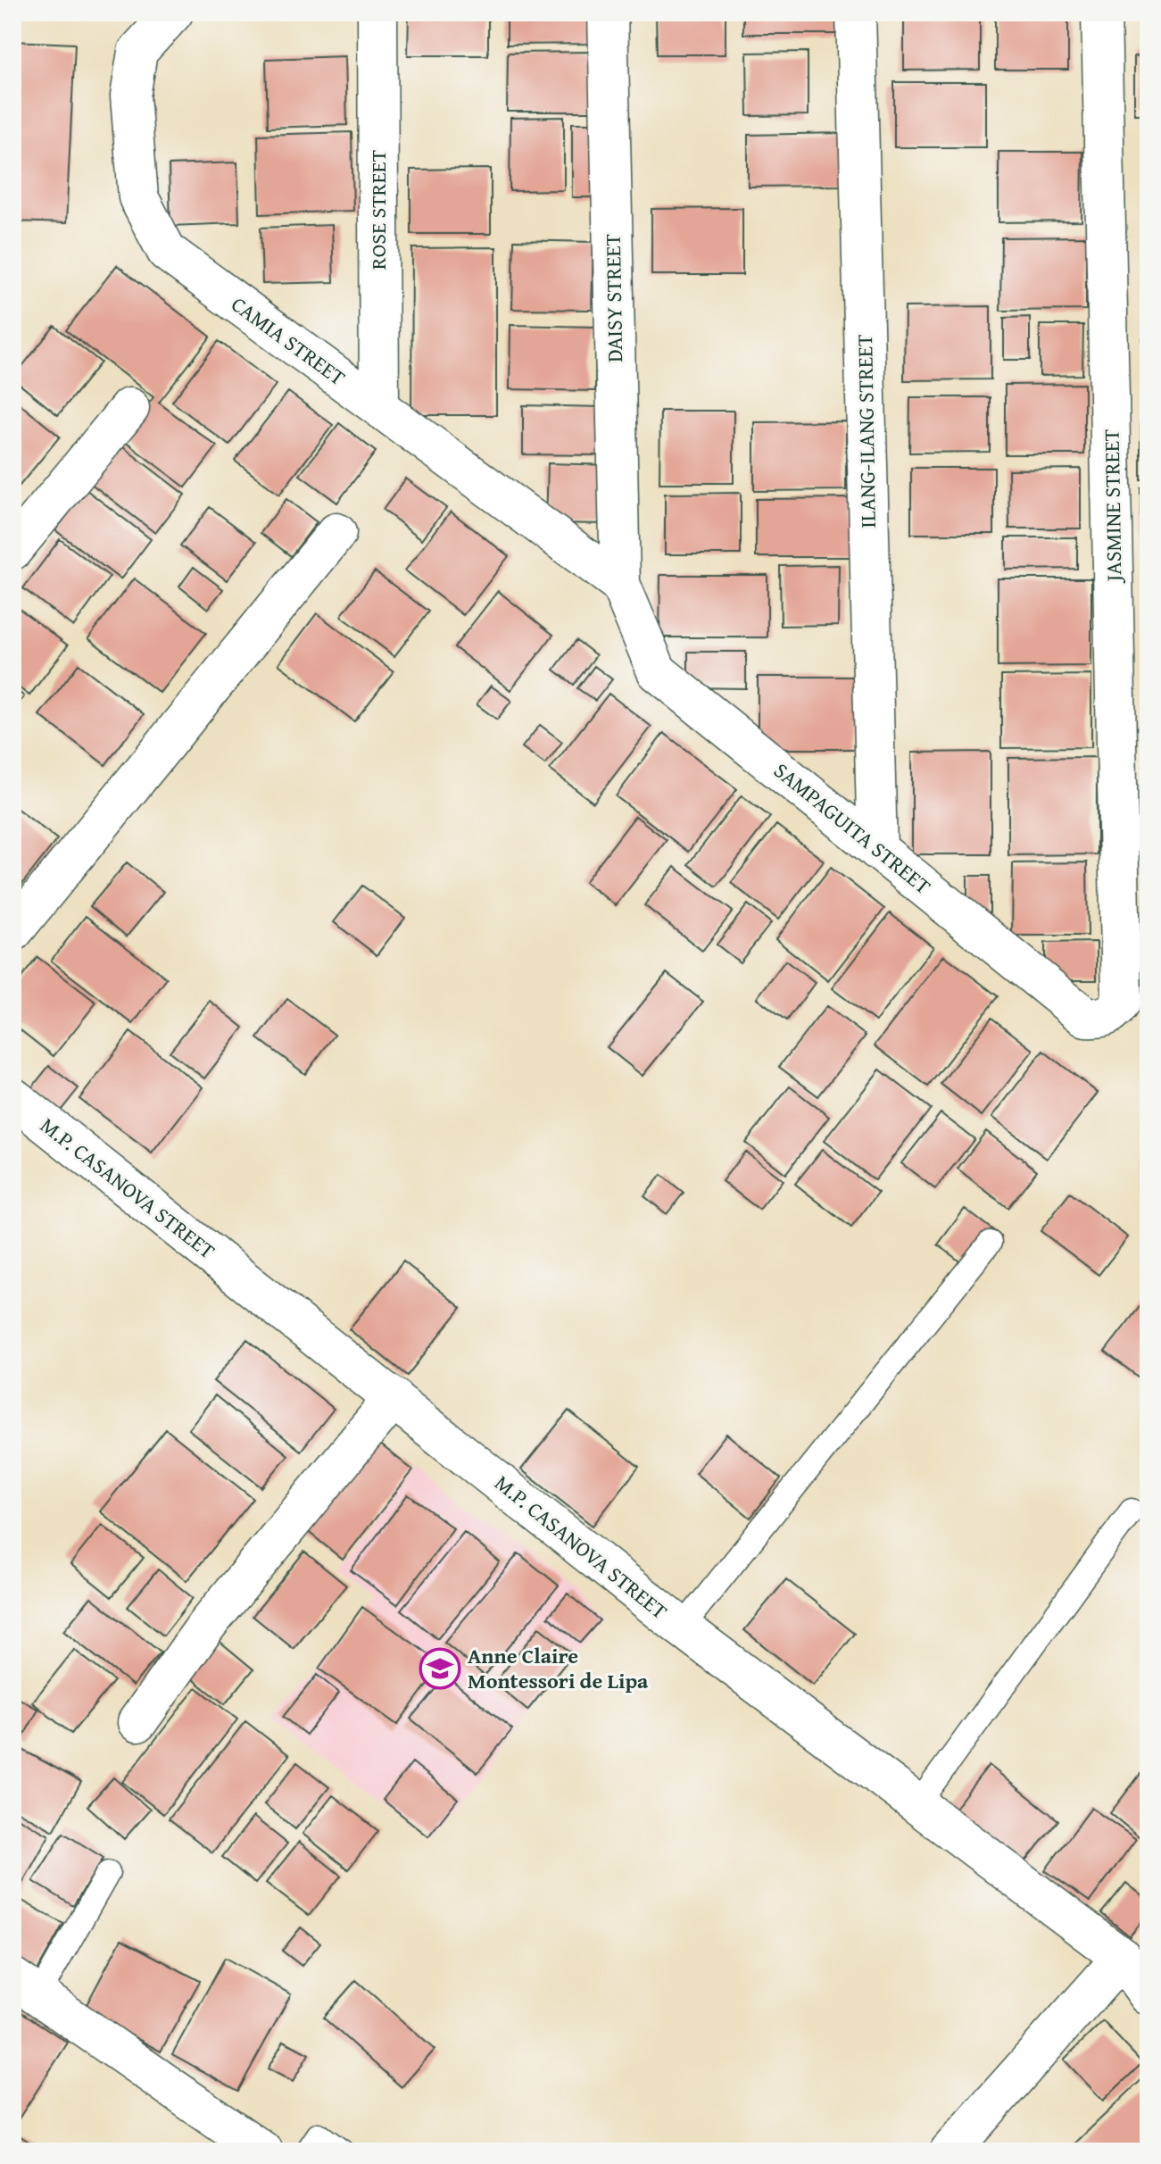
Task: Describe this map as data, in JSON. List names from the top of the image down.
{
  "streets": {
    "street": [
      "ROSE STREET",
      "DAISY STREET",
      "CAMIA STREET",
      "ILANG-ILANG STREET",
      "JASMINE STREET",
      "SAMPAGUITA STREET",
      "M.P. CASANOVA STREET"
    ]
  },
  "crossings": [
    ["ROSE STREET", "CAMIA STREET"],
    ["DAISY STREET", "CAMIA STREET"],
    ["DAISY STREET", "SAMPAGUITA STREET"],
    ["CAMIA STREET", "SAMPAGUITA STREET"],
    ["ILANG-ILANG STREET", "SAMPAGUITA STREET"],
    ["JASMINE STREET", "SAMPAGUITA STREET"]
  ],
  "places": {
    "school or university": ["Anne Claire Montessori de Lipa"]
  }
}
